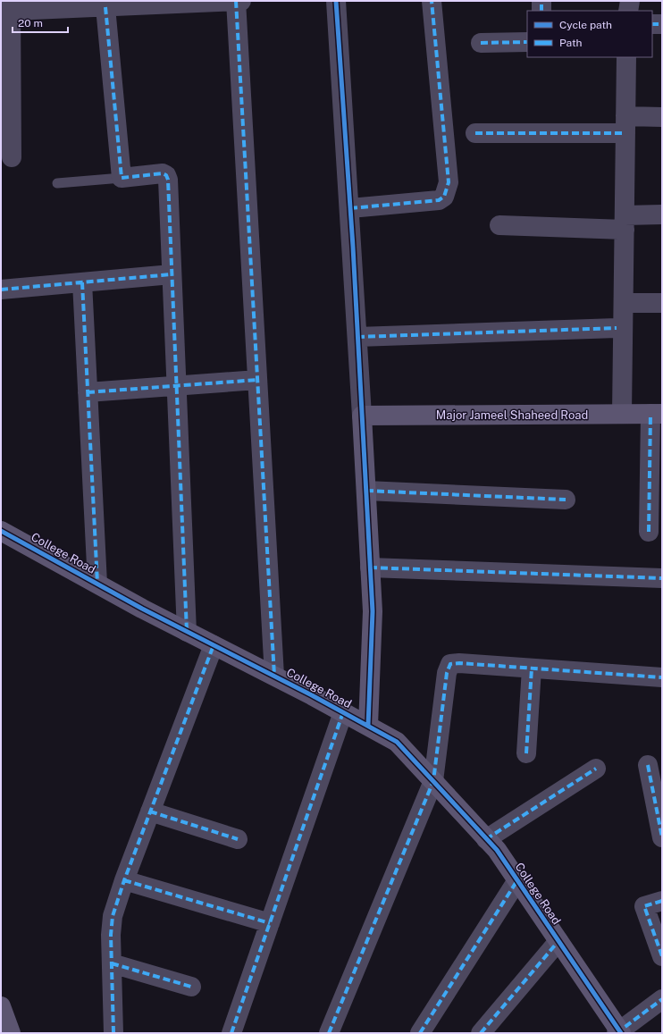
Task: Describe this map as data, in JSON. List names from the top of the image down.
{
  "streets": {
    "street": ["Major Jameel Shaheed Road", "College Road"]
  },
  "legend": ["Cycle path", "Path"],
  "scale_bar": "20 m"
}
